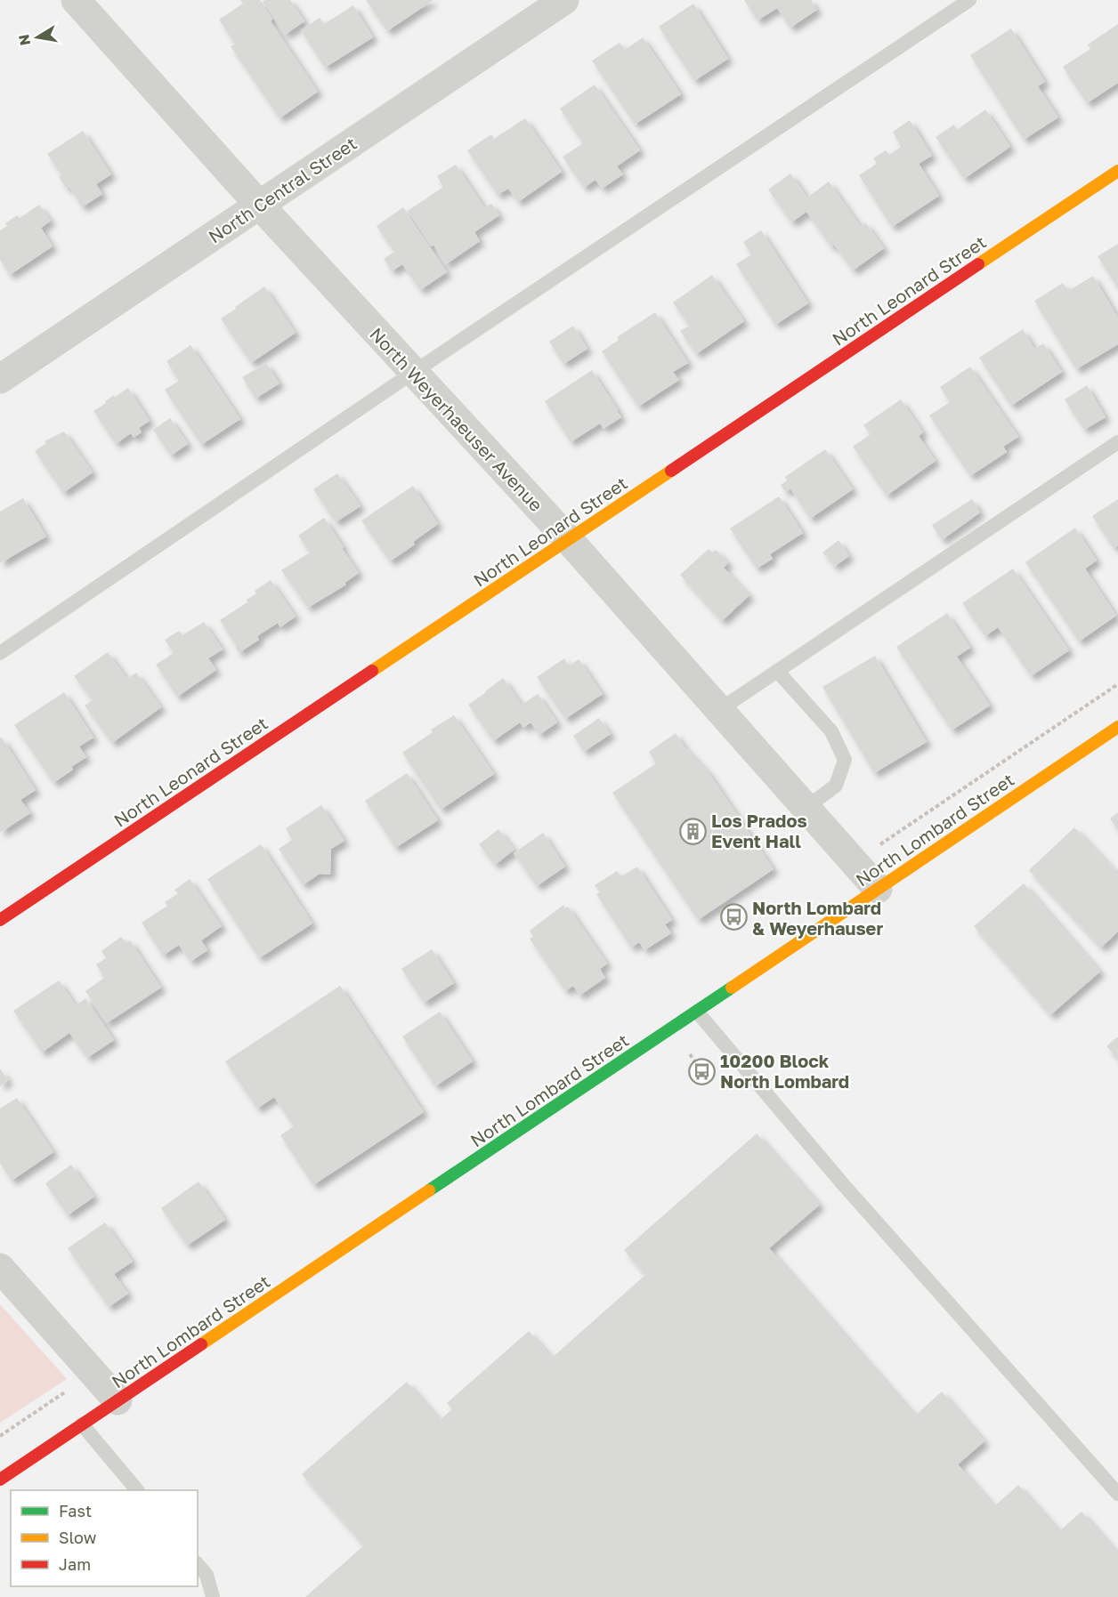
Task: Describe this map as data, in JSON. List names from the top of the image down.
{
  "streets": {
    "main road": ["North Leonard Street", "North Lombard Street"],
    "street": ["North Central Street", "North Weyerhaeuser Avenue"]
  },
  "crossings": [
    ["North Central Street", "North Weyerhaeuser Avenue"],
    ["North Leonard Street", "North Weyerhaeuser Avenue"],
    ["North Weyerhaeuser Avenue", "North Lombard Street"]
  ],
  "places": {
    "building": ["Los Prados Event Hall"],
    "bus stop": ["North Lombard & Weyerhauser", "10200 Block North Lombard"]
  },
  "legend": ["Fast", "Slow", "Jam"],
  "north": "left"
}
